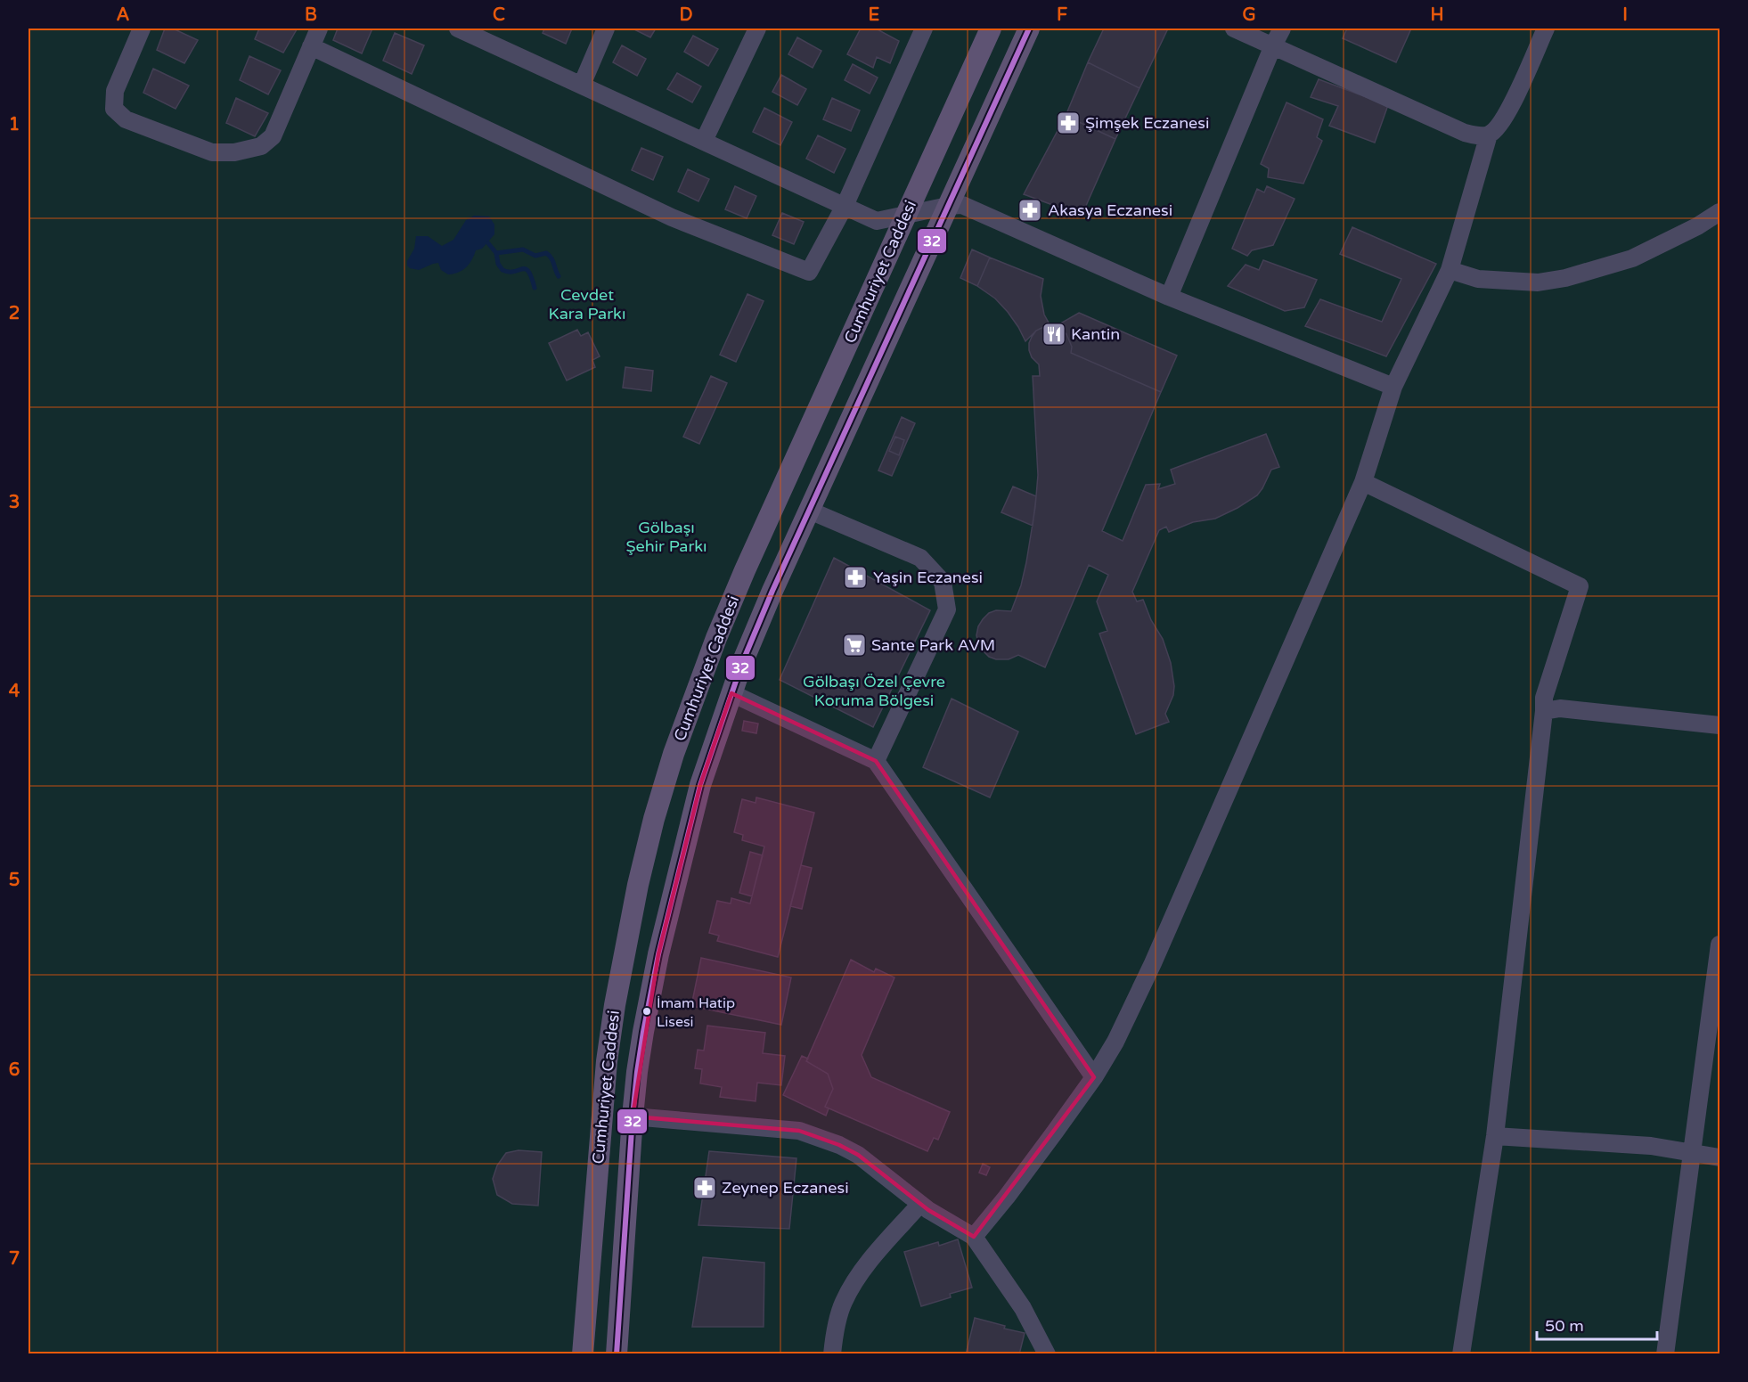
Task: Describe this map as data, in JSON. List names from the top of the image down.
{
  "streets": {
    "main road": ["Cumhuriyet Caddesi"]
  },
  "parks": ["Cevdet Kara Parkı", "Gölbaşı Şehir Parkı", "Gölbaşı Özel Çevre Koruma Bölgesi"],
  "places": {
    "pharmacy": [
      "Şimşek Eczanesi",
      "Akasya Eczanesi",
      "Yaşin Eczanesi",
      "Zeynep Eczanesi"
    ],
    "restaurant": ["Kantin"],
    "supermarket": ["Sante Park AVM"],
    "other": ["İmam Hatip Lisesi"]
  },
  "lines": ["transit line 32"],
  "scale_bar": "50 m",
  "grid": {
    "columns": [
      "A",
      "B",
      "C",
      "D",
      "E",
      "F",
      "G",
      "H",
      "I"
    ],
    "rows": [
      "1",
      "2",
      "3",
      "4",
      "5",
      "6",
      "7"
    ]
  }
}
